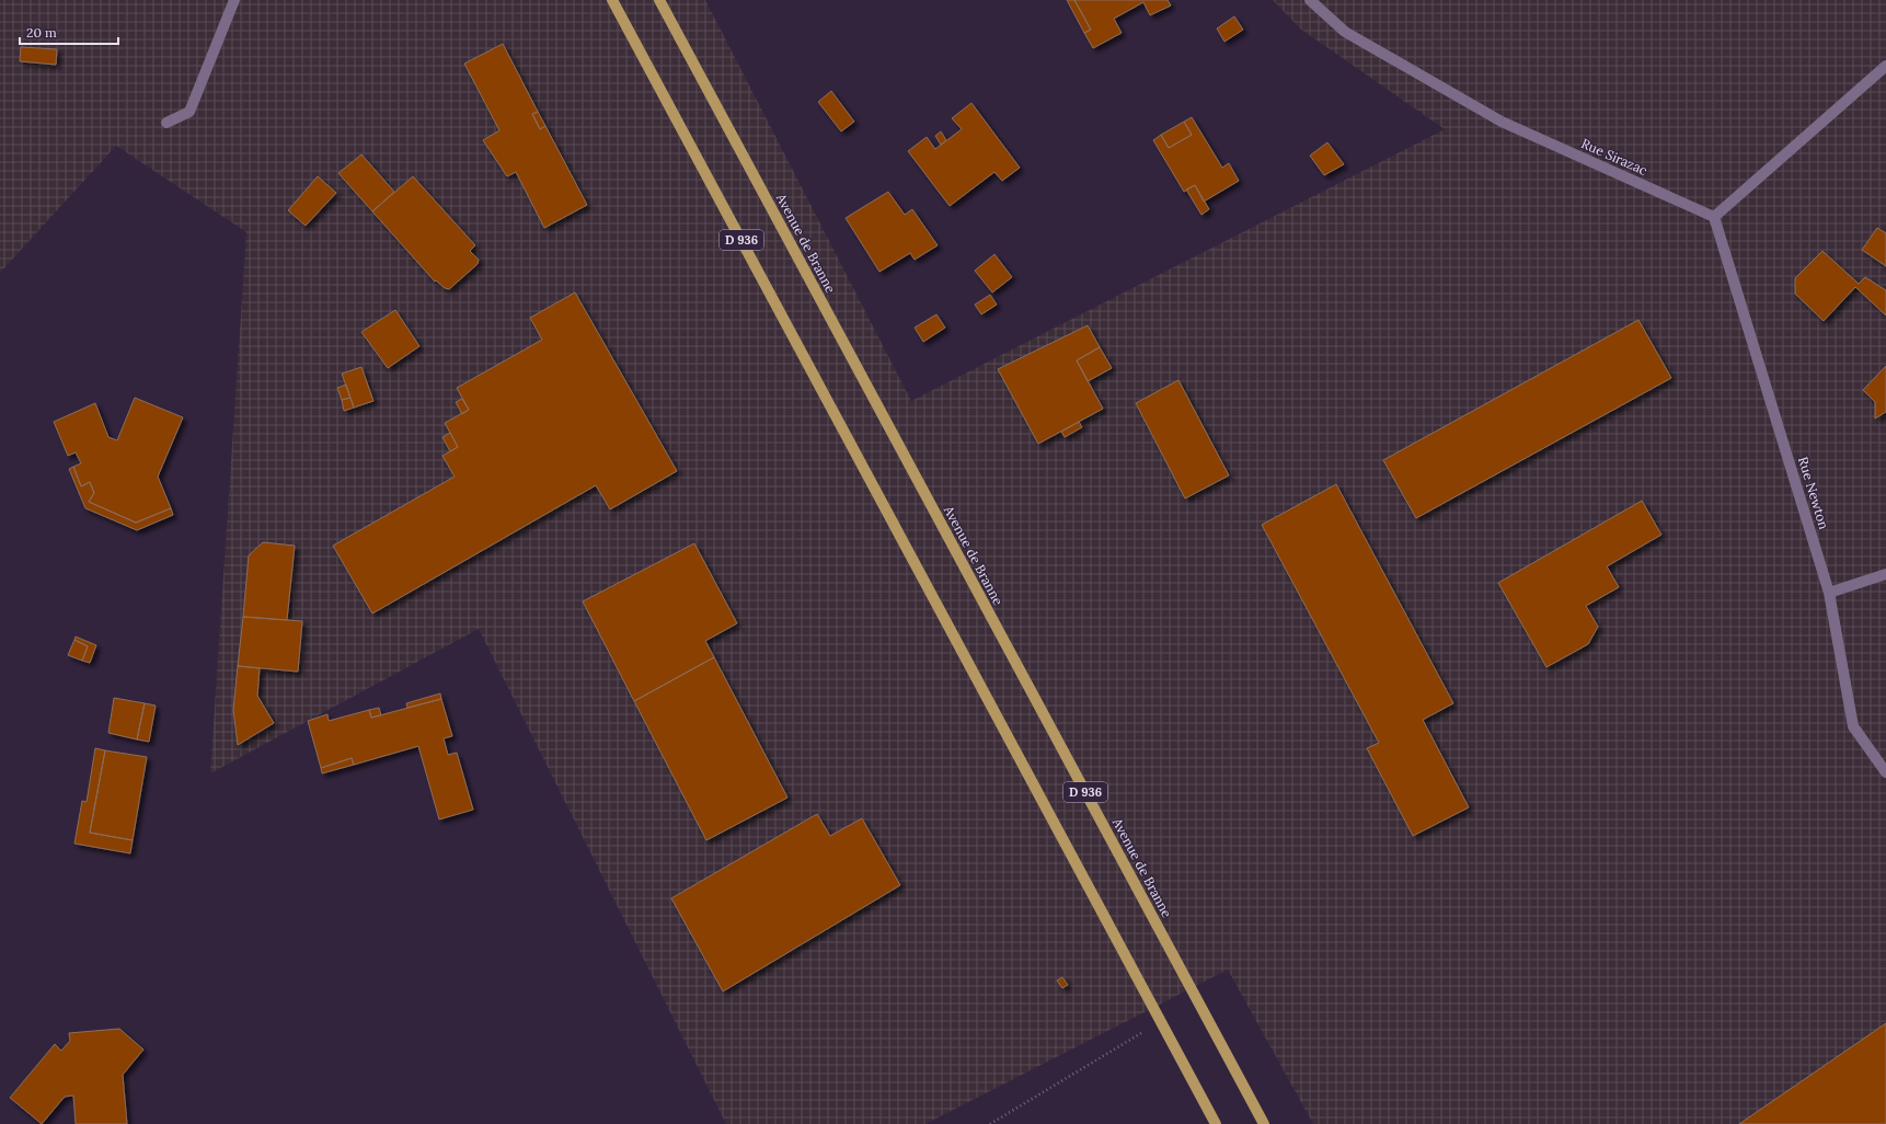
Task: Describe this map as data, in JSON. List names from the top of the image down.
{
  "streets": {
    "main road": ["D 936", "Avenue de Branne"],
    "street": ["Rue Sirazac", "Rue Newton"]
  },
  "crossings": [
    ["Rue Sirazac", "Rue Newton"]
  ],
  "scale_bar": "20 m"
}
